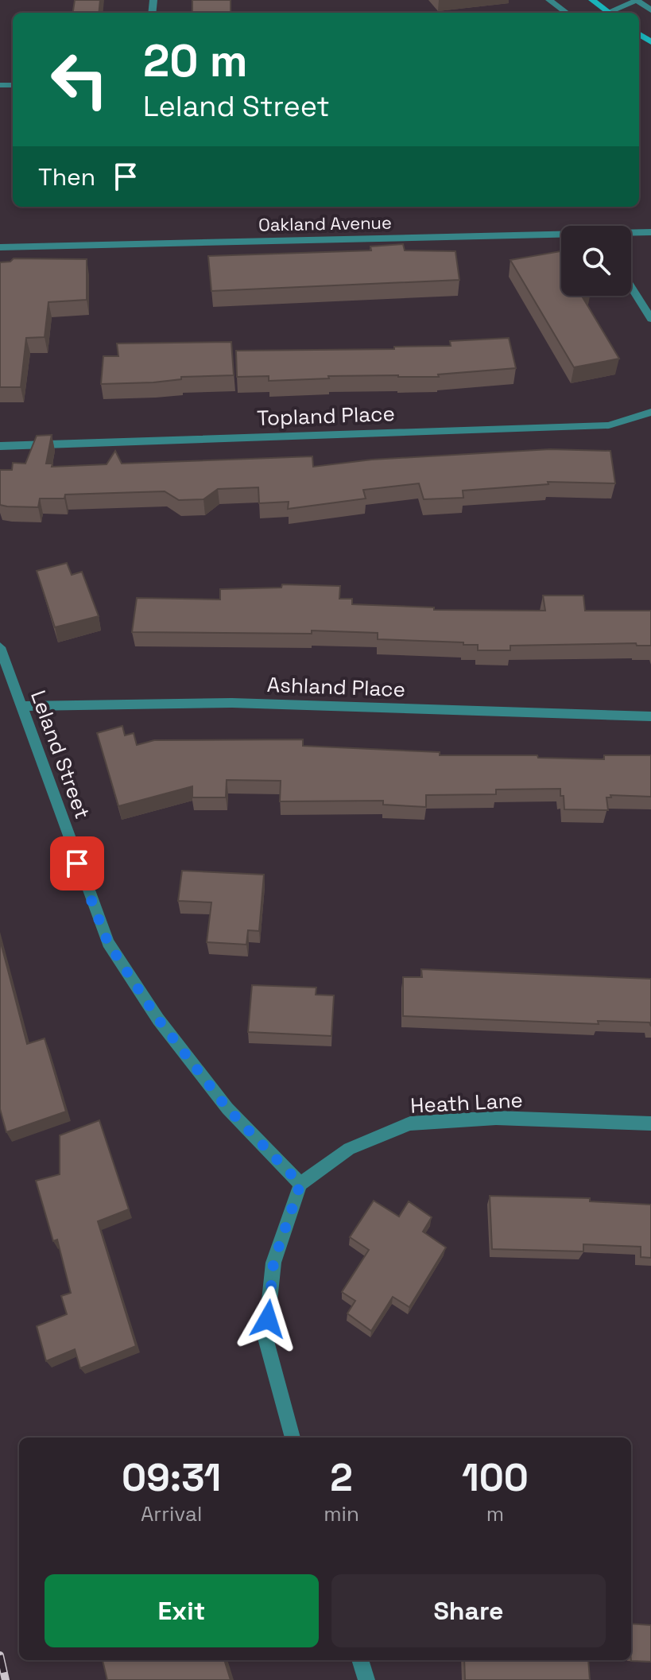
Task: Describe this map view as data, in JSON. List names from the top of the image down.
{
  "streets": {
    "street": [
      "Oakland Avenue",
      "Topland Place",
      "Ashland Place",
      "Leland Street",
      "Heath Lane"
    ]
  },
  "crossings": [
    ["Ashland Place", "Leland Street"],
    ["Leland Street", "Heath Lane"]
  ],
  "page": {
    "turn": ["20 m", "Leland Street"],
    "then": "Then",
    "eta": [
      "09:31",
      "Arrival",
      "2",
      "min",
      "100",
      "m"
    ],
    "buttons": ["Exit", "Share"]
  }
}
